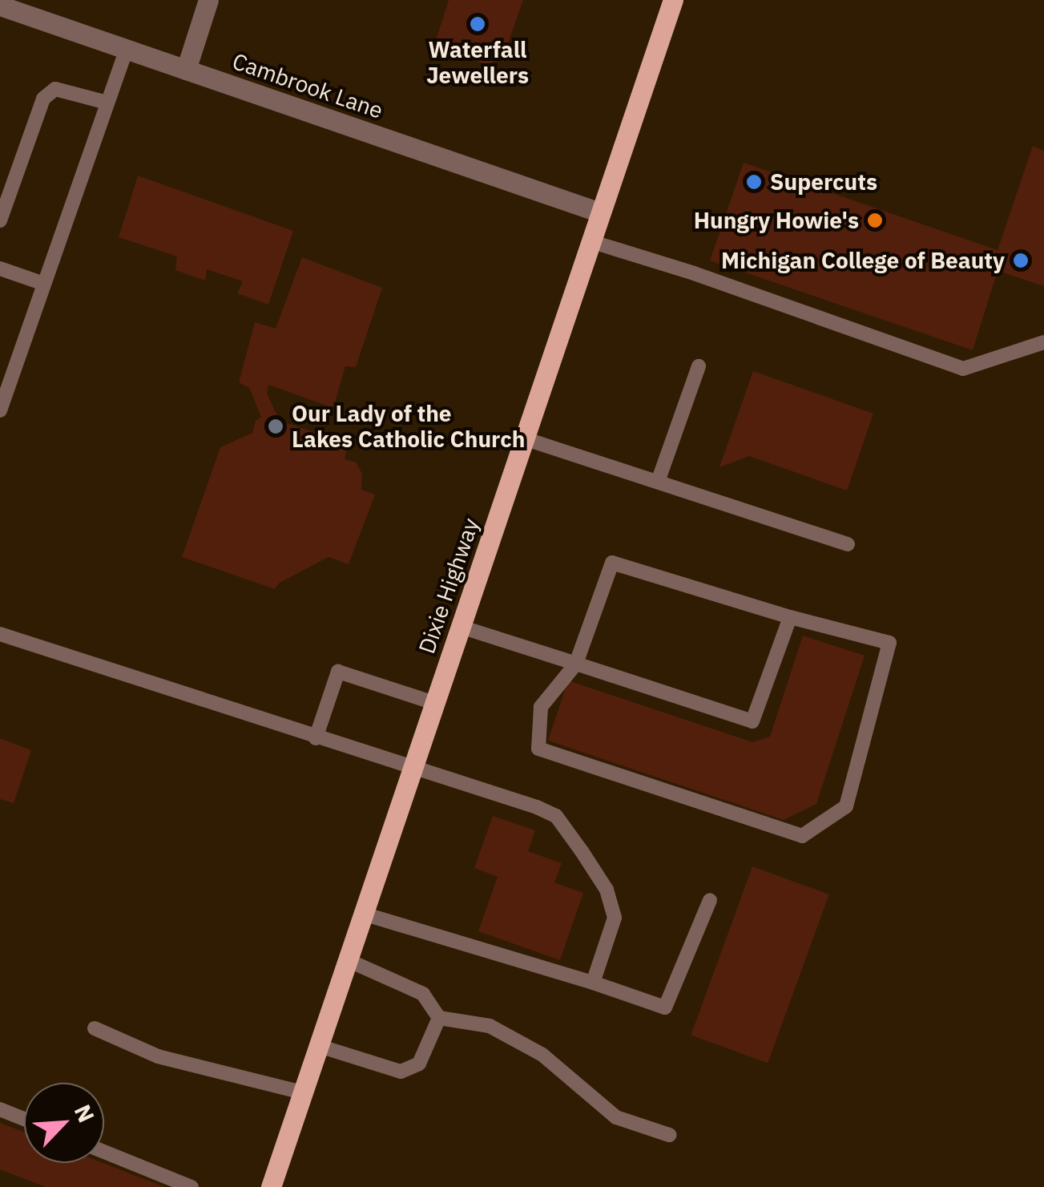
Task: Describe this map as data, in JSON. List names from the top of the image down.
{
  "streets": {
    "main road": ["Dixie Highway"],
    "street": ["Cambrook Lane"]
  },
  "crossings": [
    ["Cambrook Lane", "Dixie Highway"]
  ],
  "places": [
    "Waterfall Jewellers",
    "Supercuts",
    "Hungry Howie's",
    "Michigan College of Beauty",
    "Our Lady of the Lakes Catholic Church"
  ],
  "north": "top right"
}
